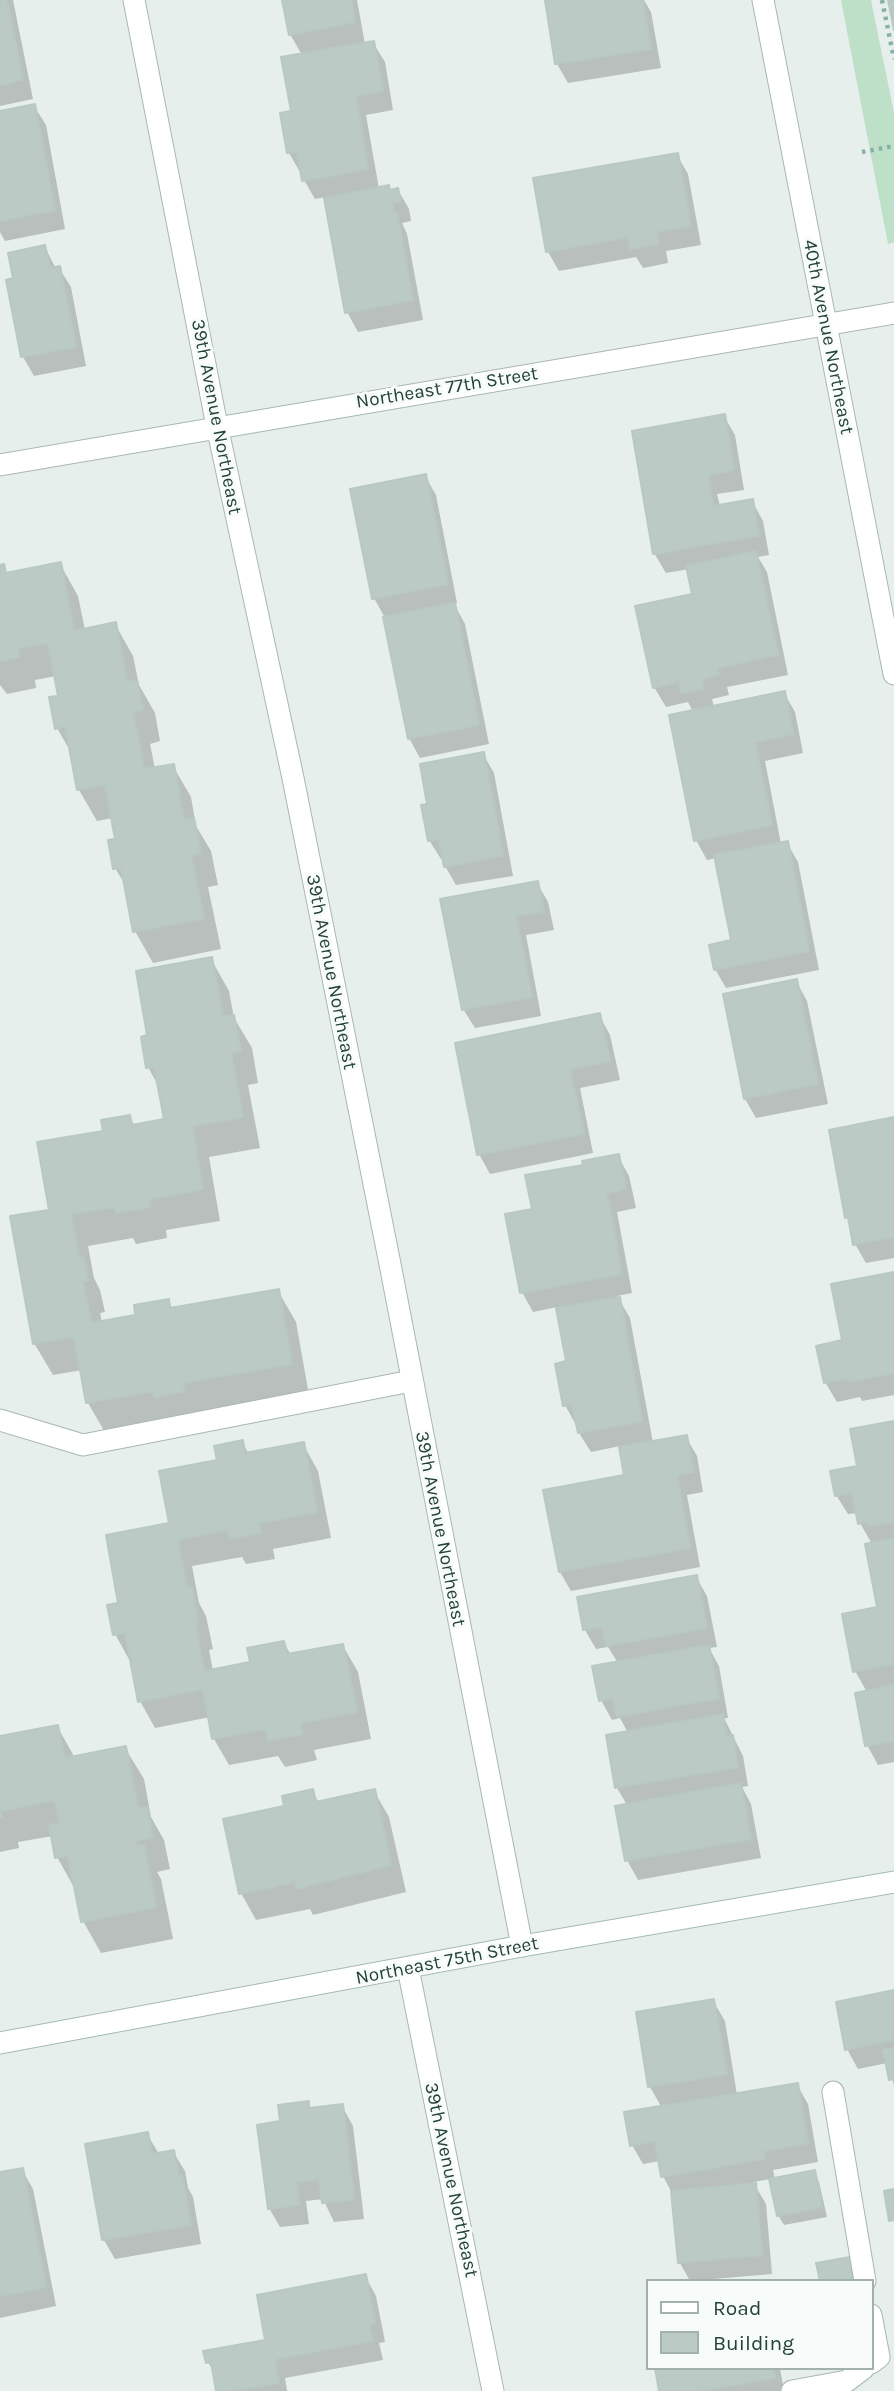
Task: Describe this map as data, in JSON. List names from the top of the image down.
{
  "streets": {
    "street": [
      "40th Avenue Northeast",
      "Northeast 77th Street",
      "39th Avenue Northeast",
      "Northeast 75th Street"
    ]
  },
  "crossings": [
    ["40th Avenue Northeast", "Northeast 77th Street"],
    ["Northeast 77th Street", "39th Avenue Northeast"],
    ["39th Avenue Northeast", "Northeast 75th Street"]
  ],
  "legend": ["Road", "Building"]
}
